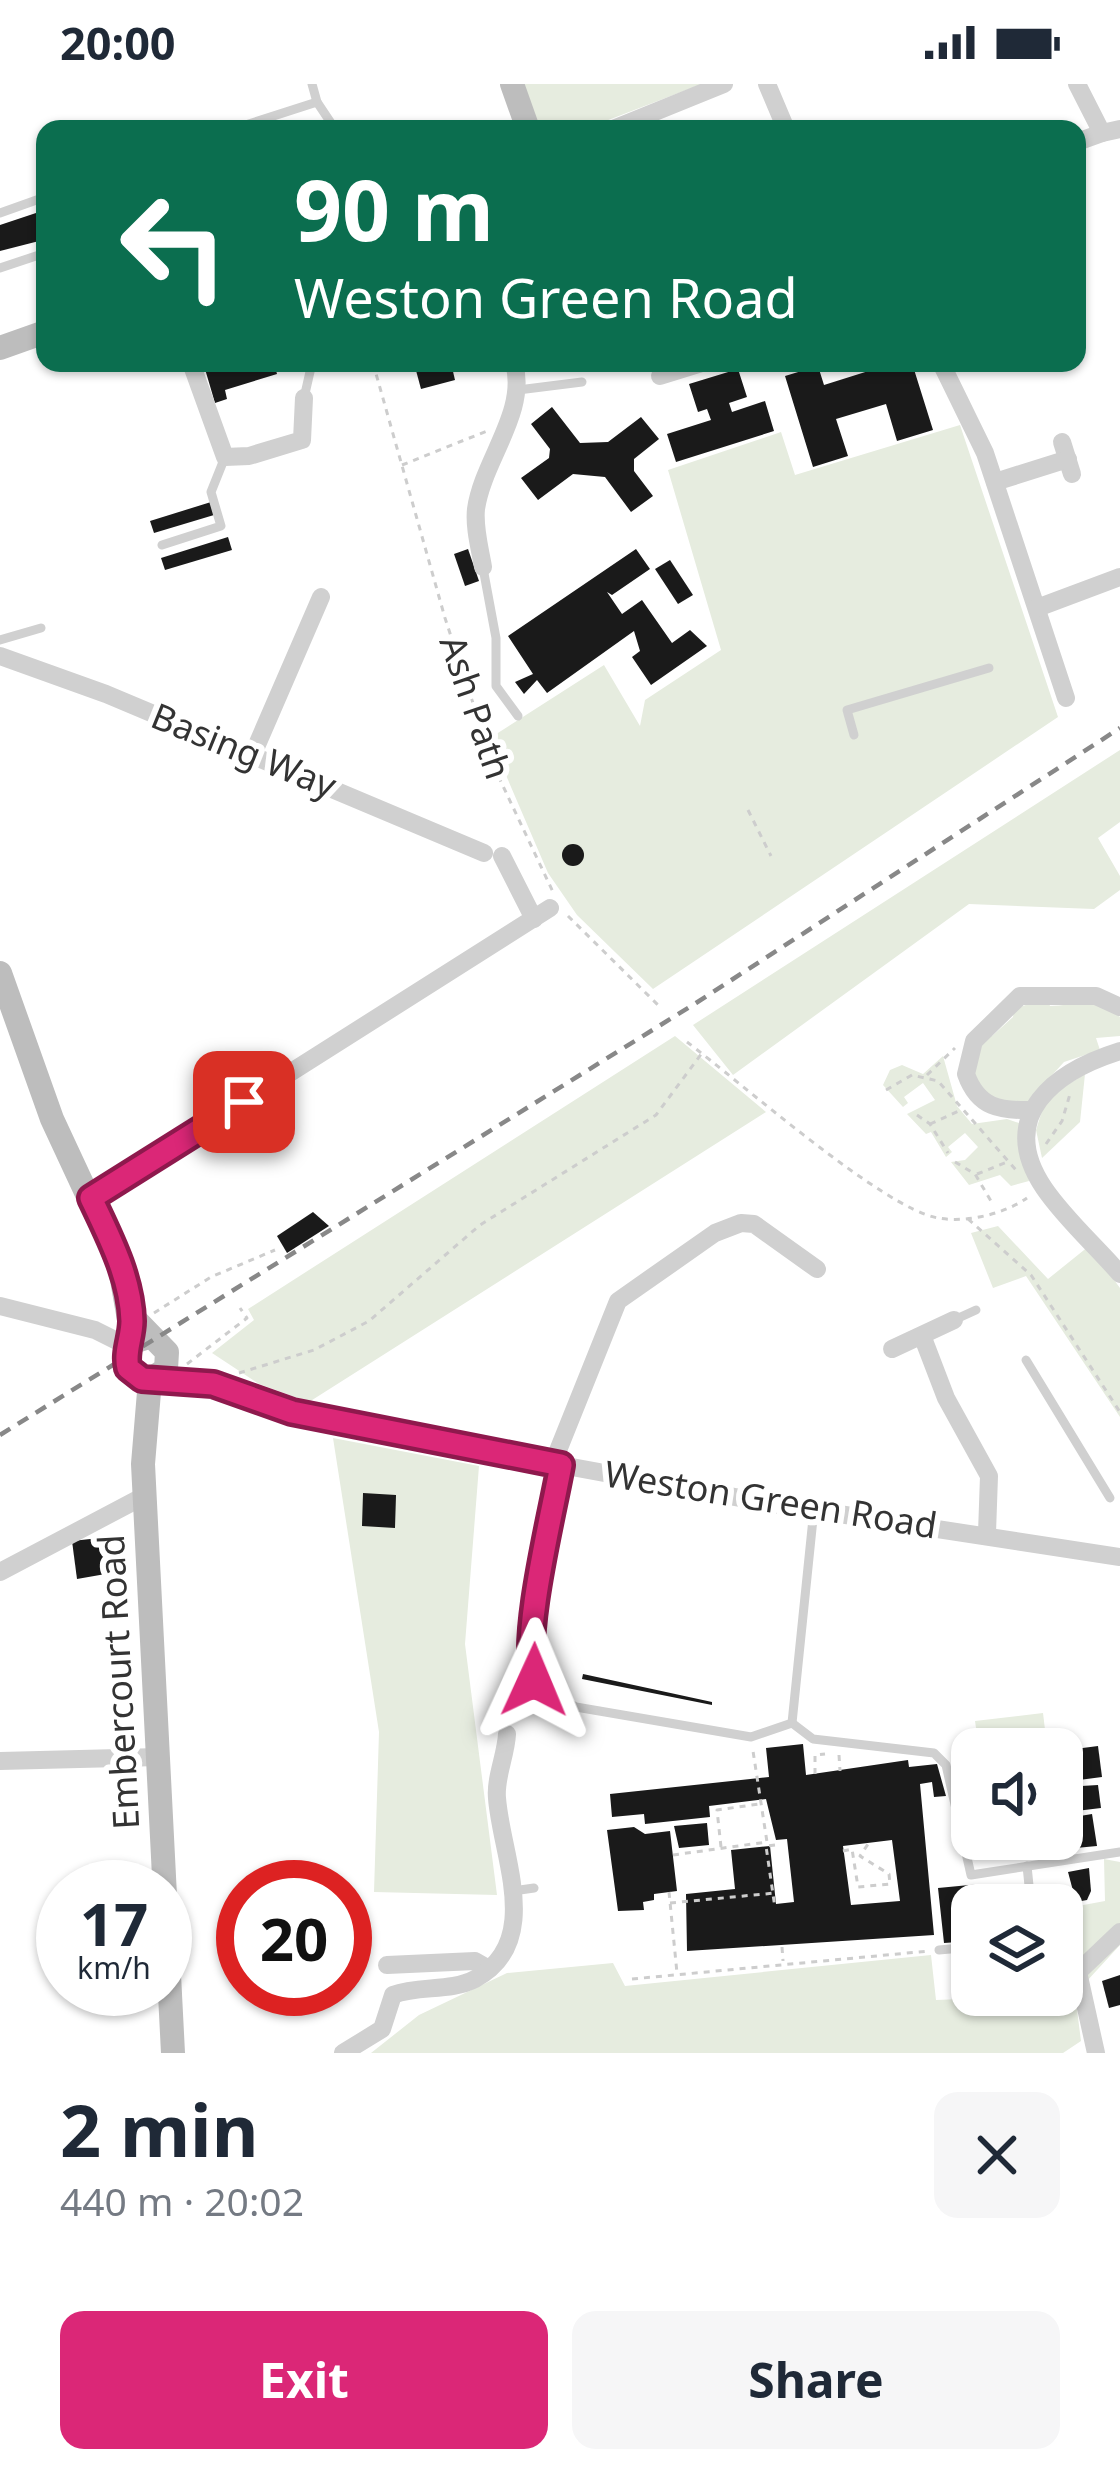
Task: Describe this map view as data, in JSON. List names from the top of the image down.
{
  "streets": {
    "main road": ["Embercourt Road"],
    "street": ["Basing Way", "Weston Green Road"],
    "path": ["Ash Path"]
  },
  "crossings": [
    ["Weston Green Road", "Embercourt Road"]
  ],
  "page": {
    "status": "20:00",
    "turn": ["90 m", "Weston Green Road"],
    "speed": "17 km/h",
    "limit": "20",
    "heading": ["2 min", "440 m · 20:02"],
    "buttons": ["Exit", "Share"]
  }
}
